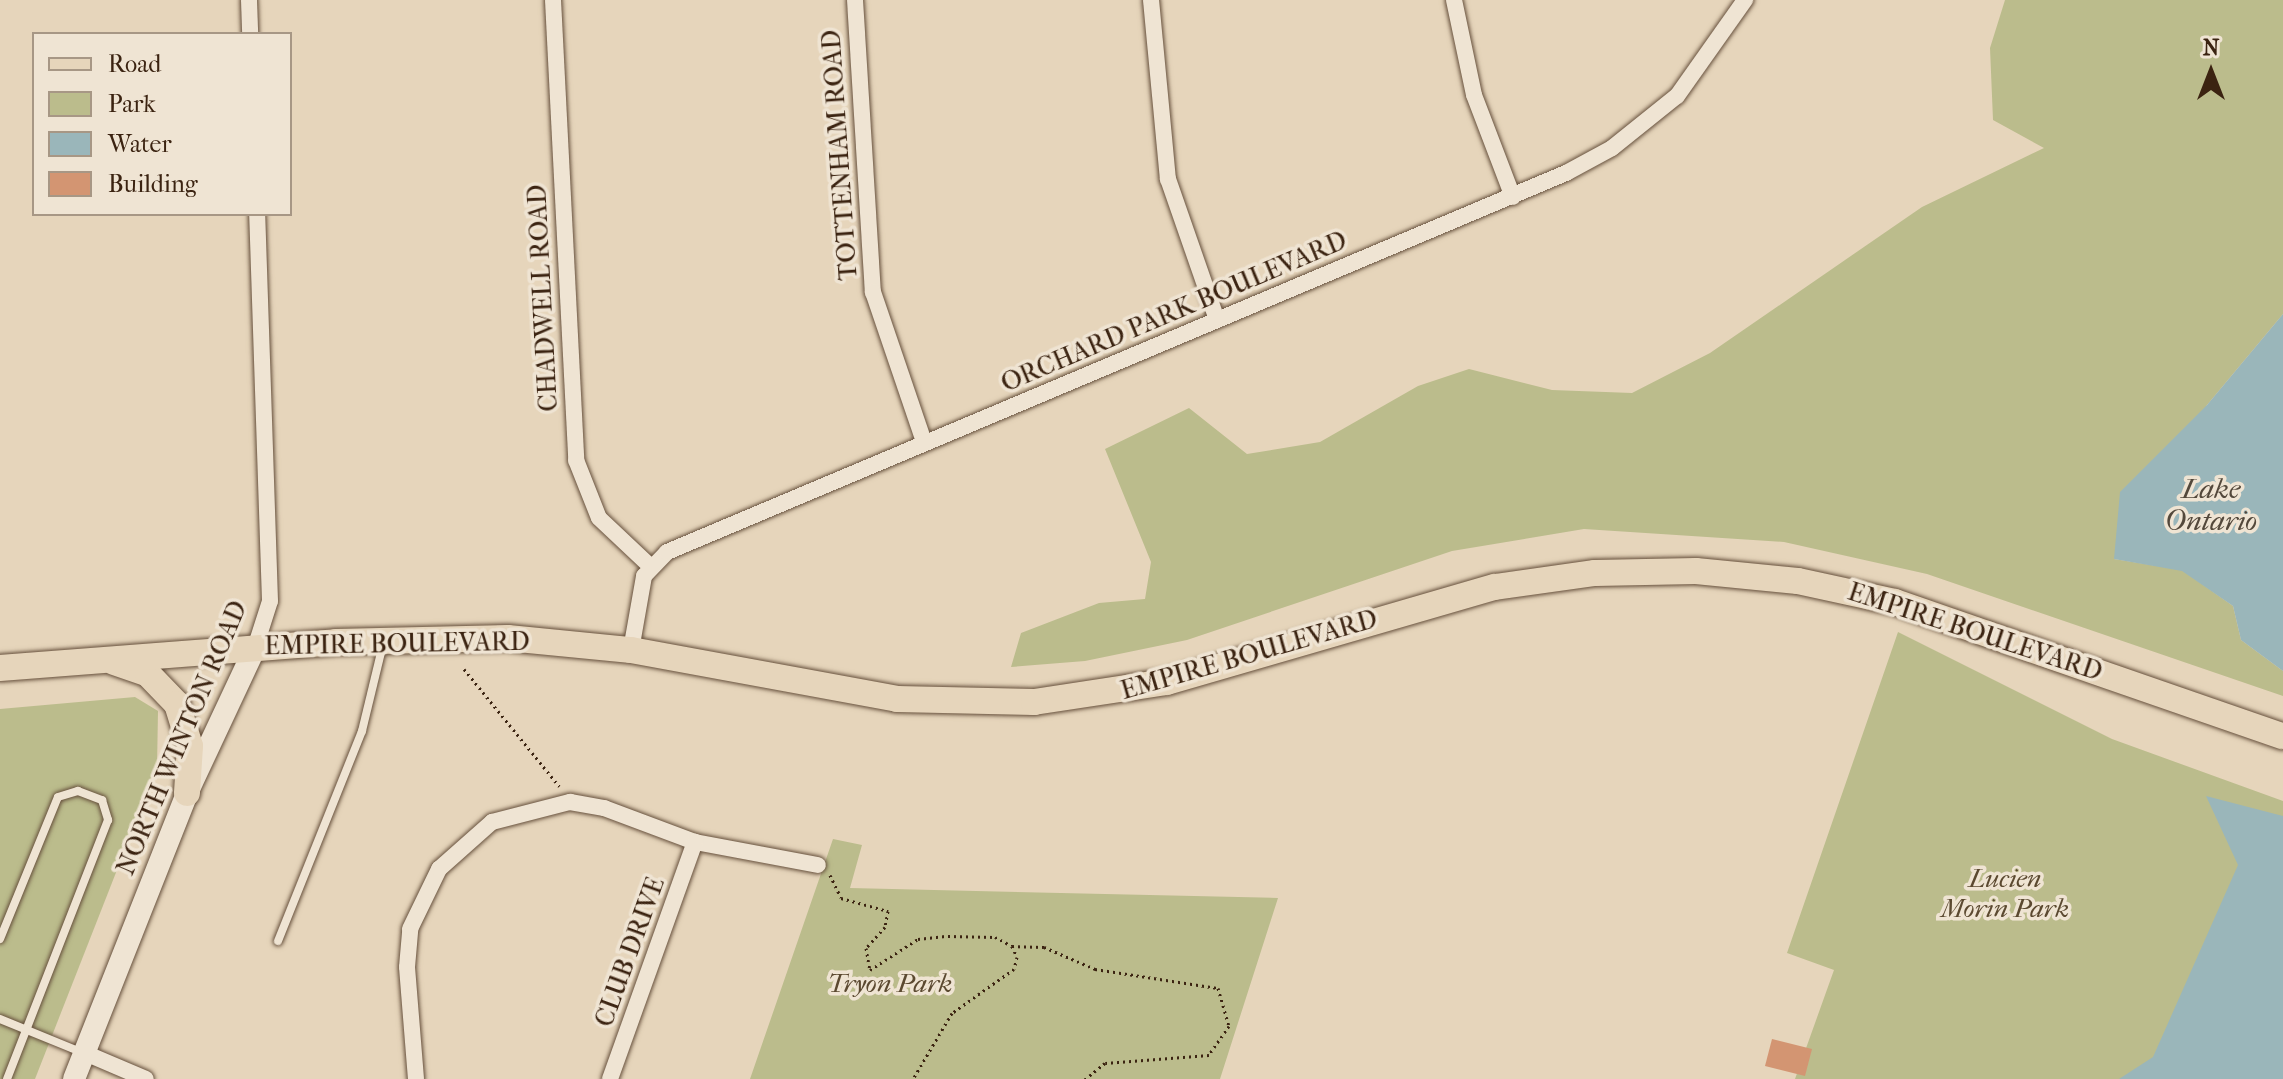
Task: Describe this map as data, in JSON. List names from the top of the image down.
{
  "streets": {
    "main road": ["EMPIRE BOULEVARD", "NORTH WINTON ROAD"],
    "street": [
      "TOTTENHAM ROAD",
      "CHADWELL ROAD",
      "ORCHARD PARK BOULEVARD",
      "CLUB DRIVE"
    ]
  },
  "crossings": [
    ["TOTTENHAM ROAD", "ORCHARD PARK BOULEVARD"],
    ["CHADWELL ROAD", "ORCHARD PARK BOULEVARD"],
    ["EMPIRE BOULEVARD", "NORTH WINTON ROAD"]
  ],
  "water": ["Lake Ontario"],
  "parks": ["Lucien Morin Park", "Tryon Park"],
  "legend": [
    "Road",
    "Park",
    "Water",
    "Building"
  ],
  "north": "top"
}
